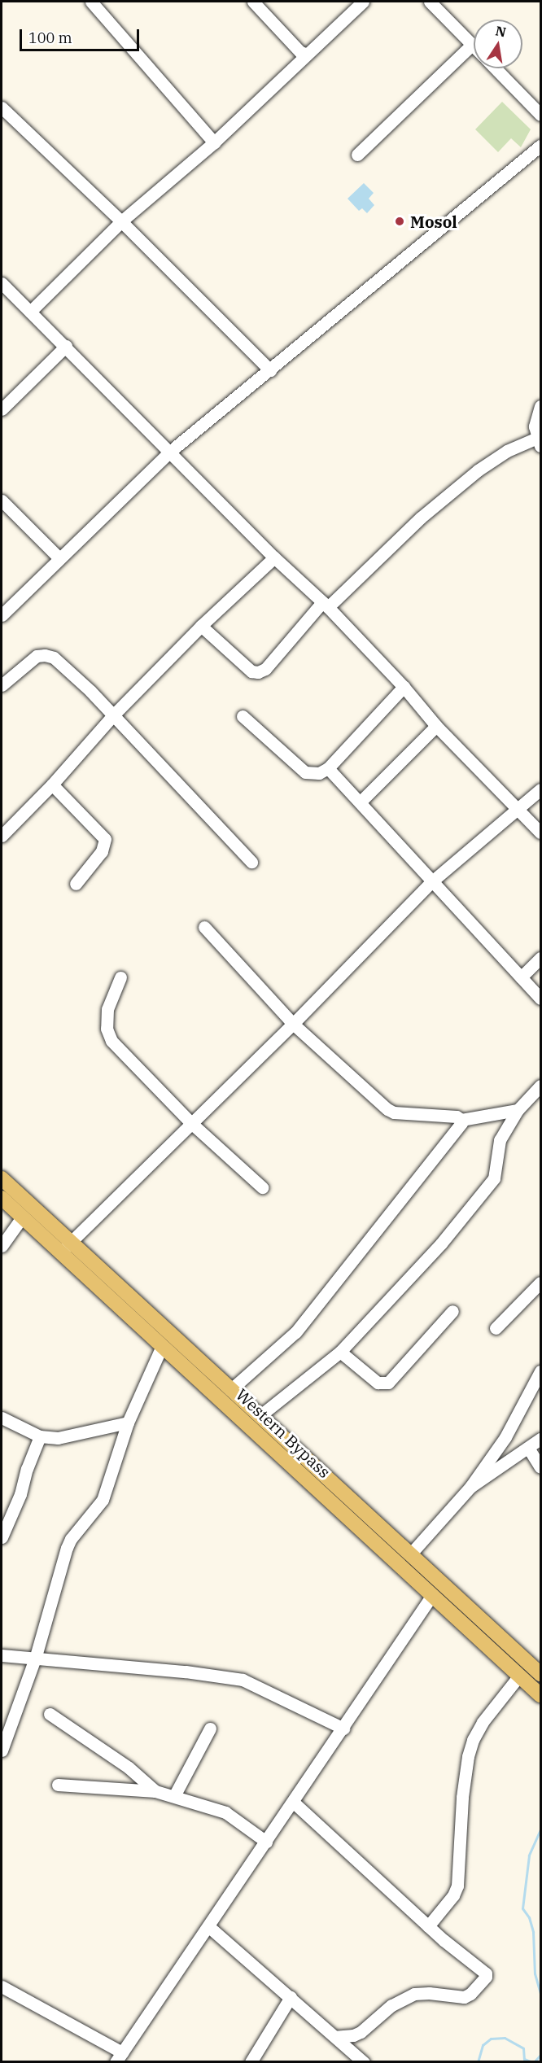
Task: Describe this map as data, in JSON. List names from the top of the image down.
{
  "streets": {
    "main road": ["Western Bypass"]
  },
  "places": ["Mosol"],
  "scale_bar": "100 m",
  "north": "top"
}
